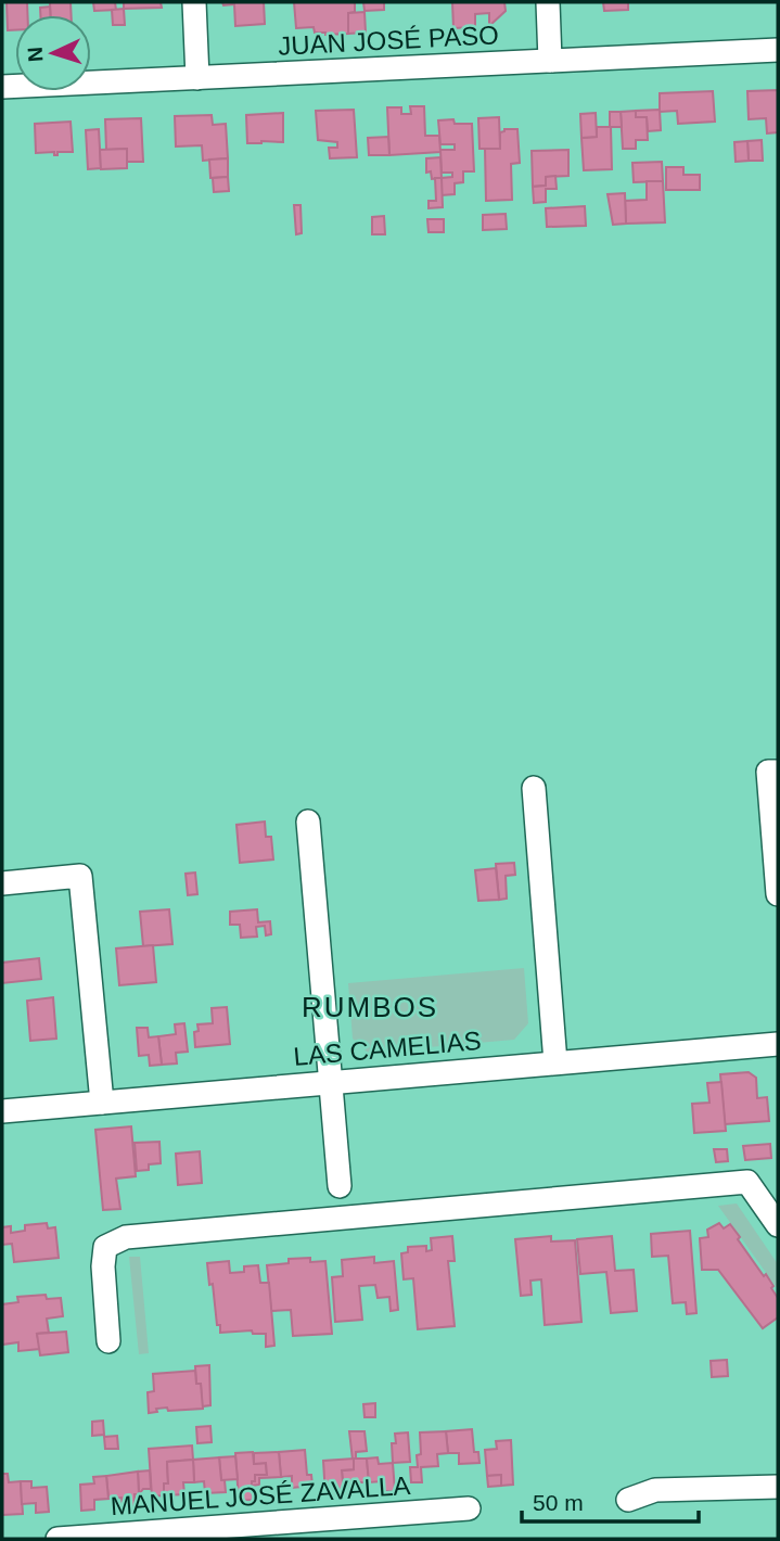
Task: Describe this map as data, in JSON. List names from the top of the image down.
{
  "streets": {
    "street": ["JUAN JOSÉ PASO", "LAS CAMELIAS", "MANUEL JOSÉ ZAVALLA"]
  },
  "districts": ["RUMBOS"],
  "scale_bar": "50 m",
  "north": "left"
}
